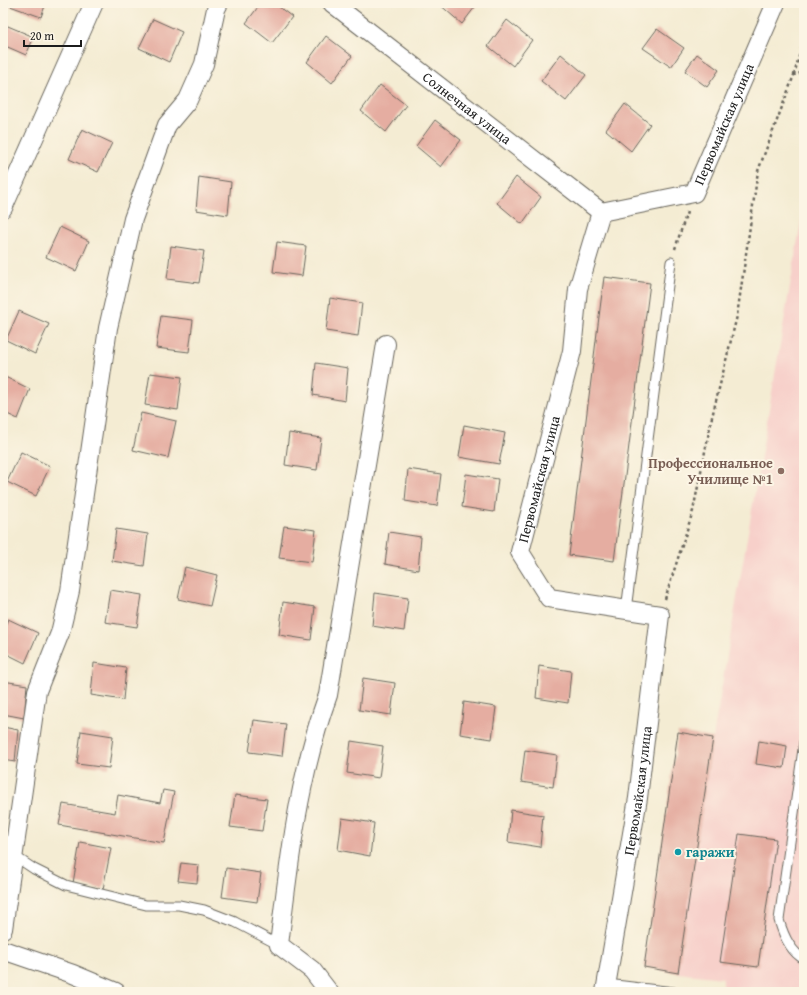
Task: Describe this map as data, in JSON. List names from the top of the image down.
{
  "streets": {
    "street": ["Солнечная улица", "Первомайская улица"]
  },
  "crossings": [
    ["Солнечная улица", "Первомайская улица"]
  ],
  "places": ["Профессиональное Училище №1", "гаражи"],
  "scale_bar": "20 m"
}
